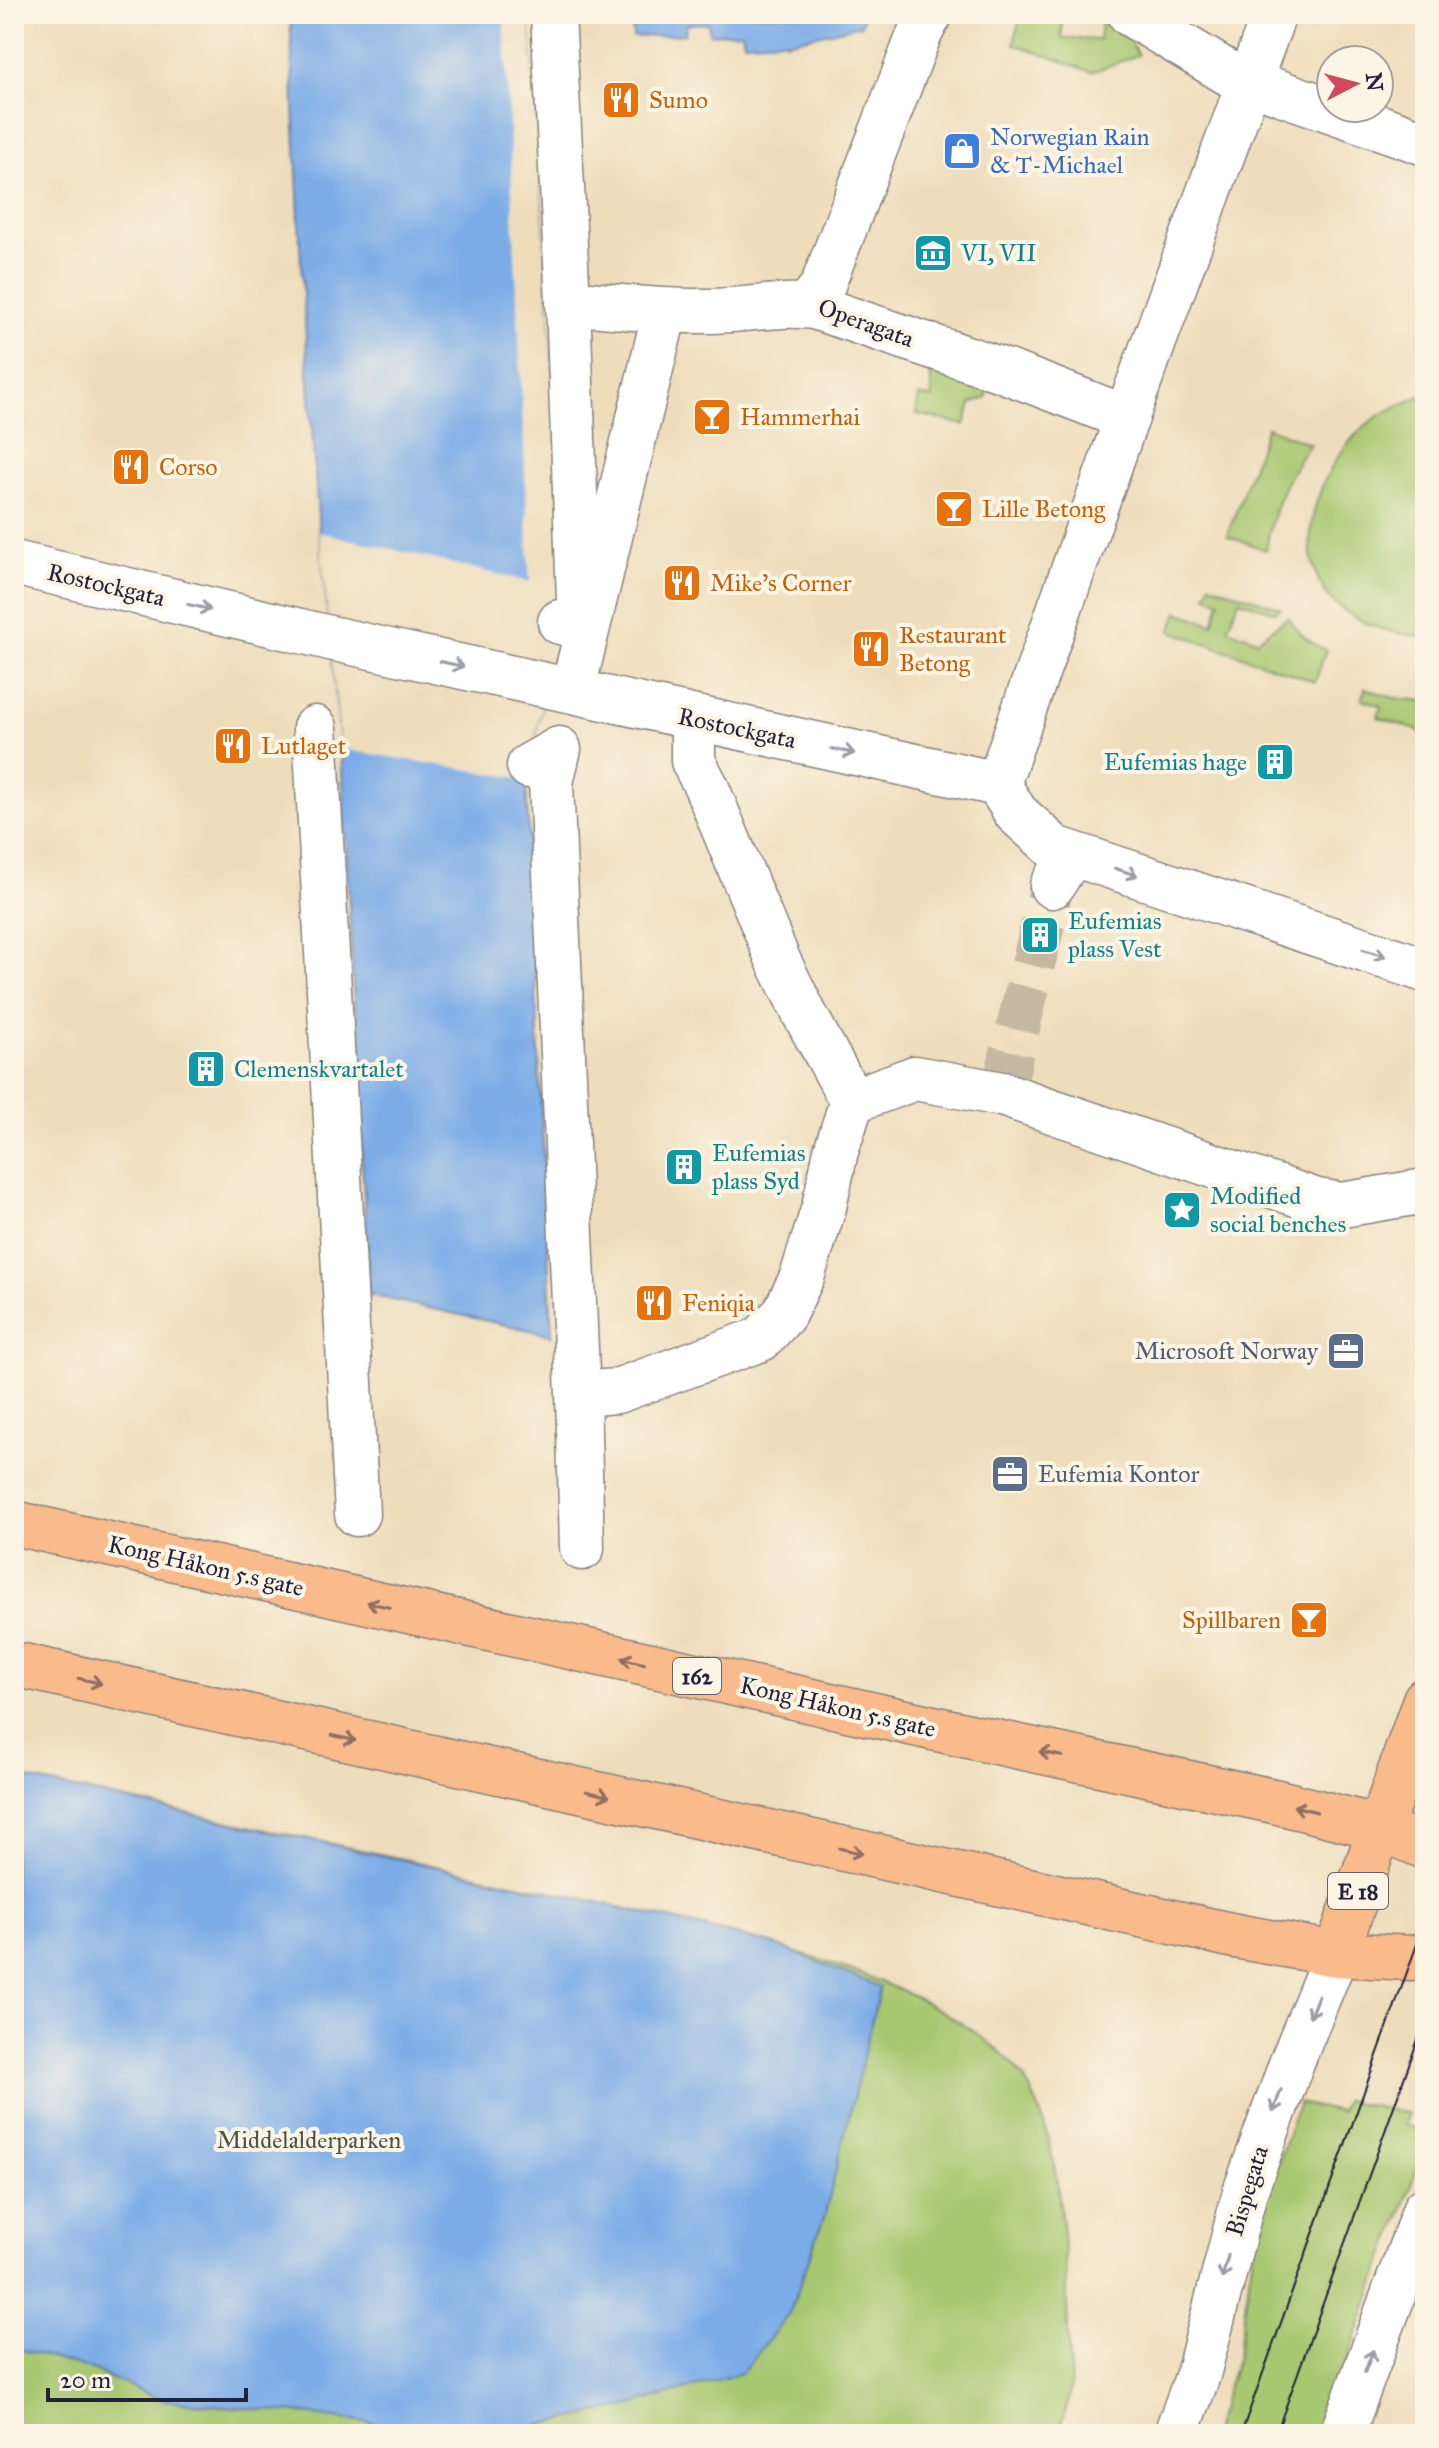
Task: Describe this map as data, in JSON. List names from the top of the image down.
{
  "streets": {
    "highway": ["Kong Håkon 5.s gate", "162", "E 18"],
    "street": ["Operagata", "Rostockgata", "Bispegata"]
  },
  "crossings": [
    ["Kong Håkon 5.s gate", "E 18"],
    ["E 18", "Bispegata"]
  ],
  "one_way": ["Rostockgata"],
  "parks": ["Middelalderparken"],
  "places": {
    "restaurant": [
      "Sumo",
      "Corso",
      "Mike's Corner",
      "Restaurant Betong",
      "Lutlaget",
      "Feniqia"
    ],
    "shop": ["Norwegian Rain & T-Michael"],
    "museum": ["VI, VII"],
    "bar": ["Hammerhai", "Lille Betong", "Spillbaren"],
    "building": [
      "Eufemias hage",
      "Eufemias plass Vest",
      "Clemenskvartalet",
      "Eufemias plass Syd"
    ],
    "place": ["Modified social benches"],
    "office": ["Microsoft Norway", "Eufemia Kontor"]
  },
  "scale_bar": "20 m",
  "north": "right"
}
